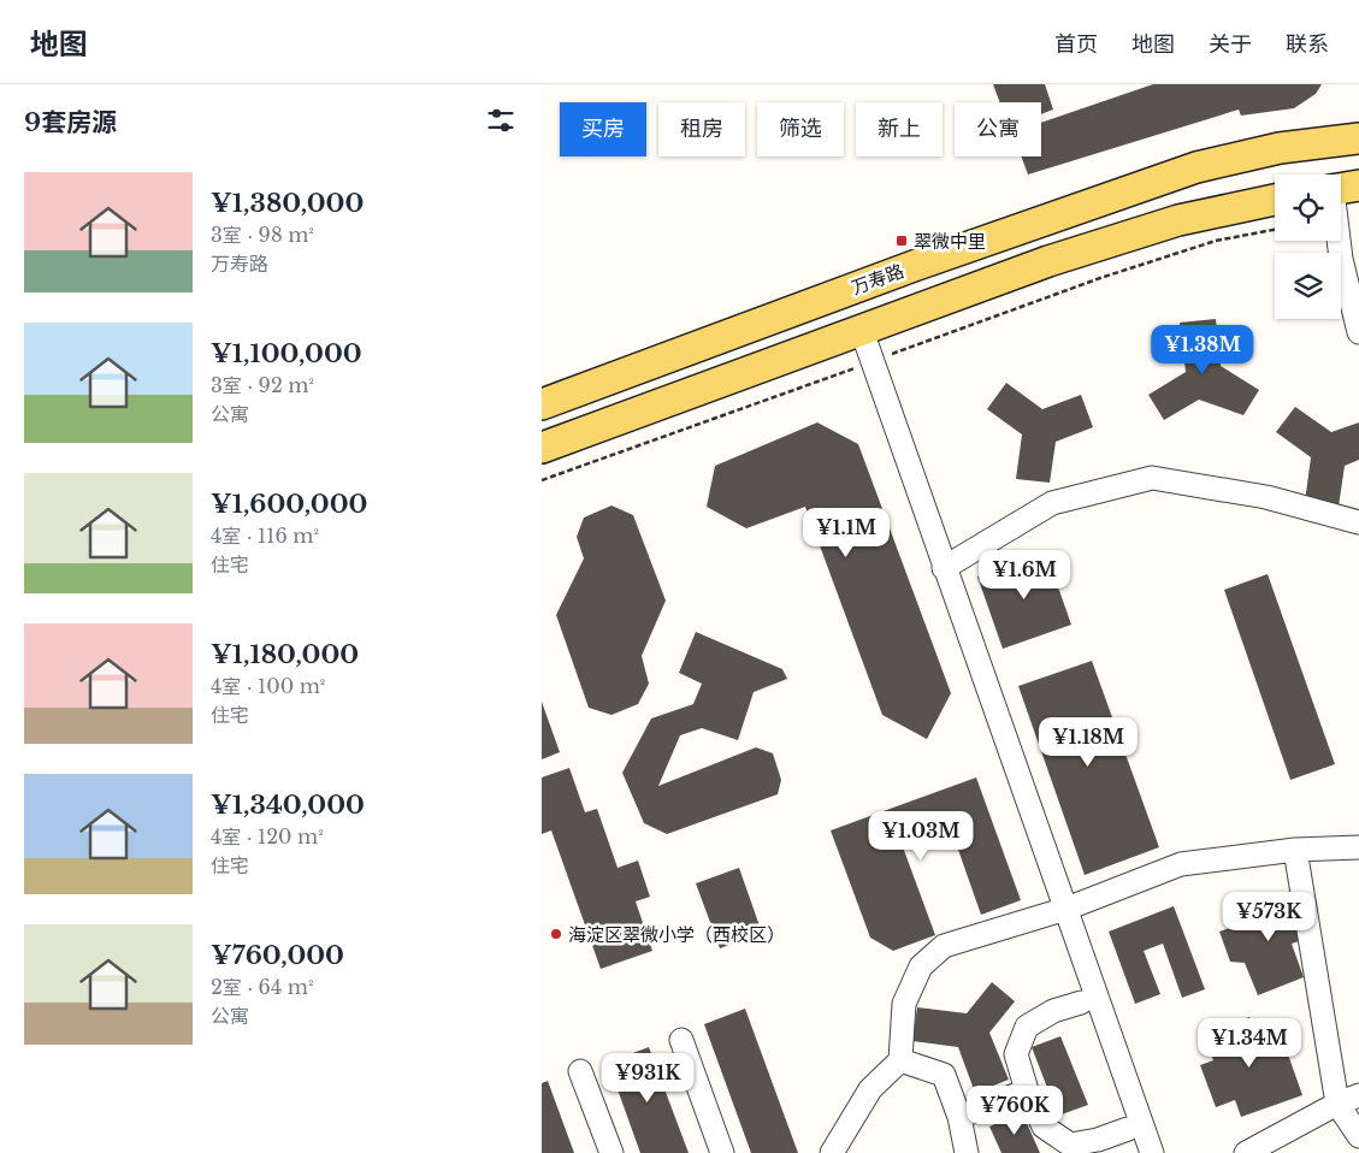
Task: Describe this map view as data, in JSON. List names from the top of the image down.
{
  "streets": {
    "main road": ["万寿路"]
  },
  "places": {
    "transit": ["翠微中里"],
    "other": ["海淀区翠微小学（西校区）"]
  },
  "page": {
    "header": "地图",
    "nav": [
      "首页",
      "地图",
      "关于",
      "联系"
    ],
    "heading": "9套房源",
    "chip": [
      "买房",
      "租房",
      "筛选",
      "新上",
      "公寓"
    ],
    "list": [
      {
        "name": "¥1,380,000",
        "note": "3室 · 98 m² · 万寿路"
      },
      {
        "name": "¥1,100,000",
        "note": "3室 · 92 m² · 公寓"
      },
      {
        "name": "¥1,600,000",
        "note": "4室 · 116 m² · 住宅"
      },
      {
        "name": "¥1,180,000",
        "note": "4室 · 100 m² · 住宅"
      },
      {
        "name": "¥1,340,000",
        "note": "4室 · 120 m² · 住宅"
      },
      {
        "name": "¥760,000",
        "note": "2室 · 64 m² · 公寓"
      }
    ],
    "price": [
      "¥1.38M",
      "¥1.1M",
      "¥1.6M",
      "¥1.18M",
      "¥1.03M",
      "¥573K",
      "¥1.34M",
      "¥931K",
      "¥760K"
    ]
  }
}
